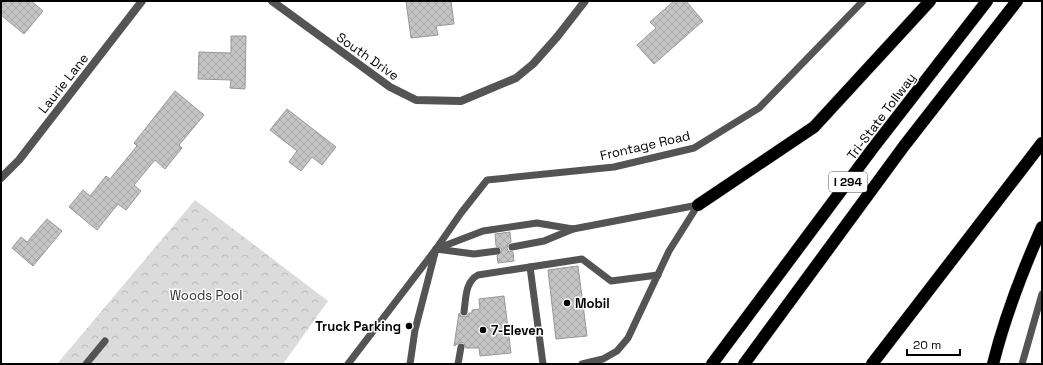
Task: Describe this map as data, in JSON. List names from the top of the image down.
{
  "streets": {
    "highway": ["Tri-State Tollway", "I 294"],
    "street": ["South Drive", "Laurie Lane"],
    "lane": ["Frontage Road"]
  },
  "parks": ["Woods Pool"],
  "places": ["Mobil", "Truck Parking", "7-Eleven"],
  "scale_bar": "20 m"
}
